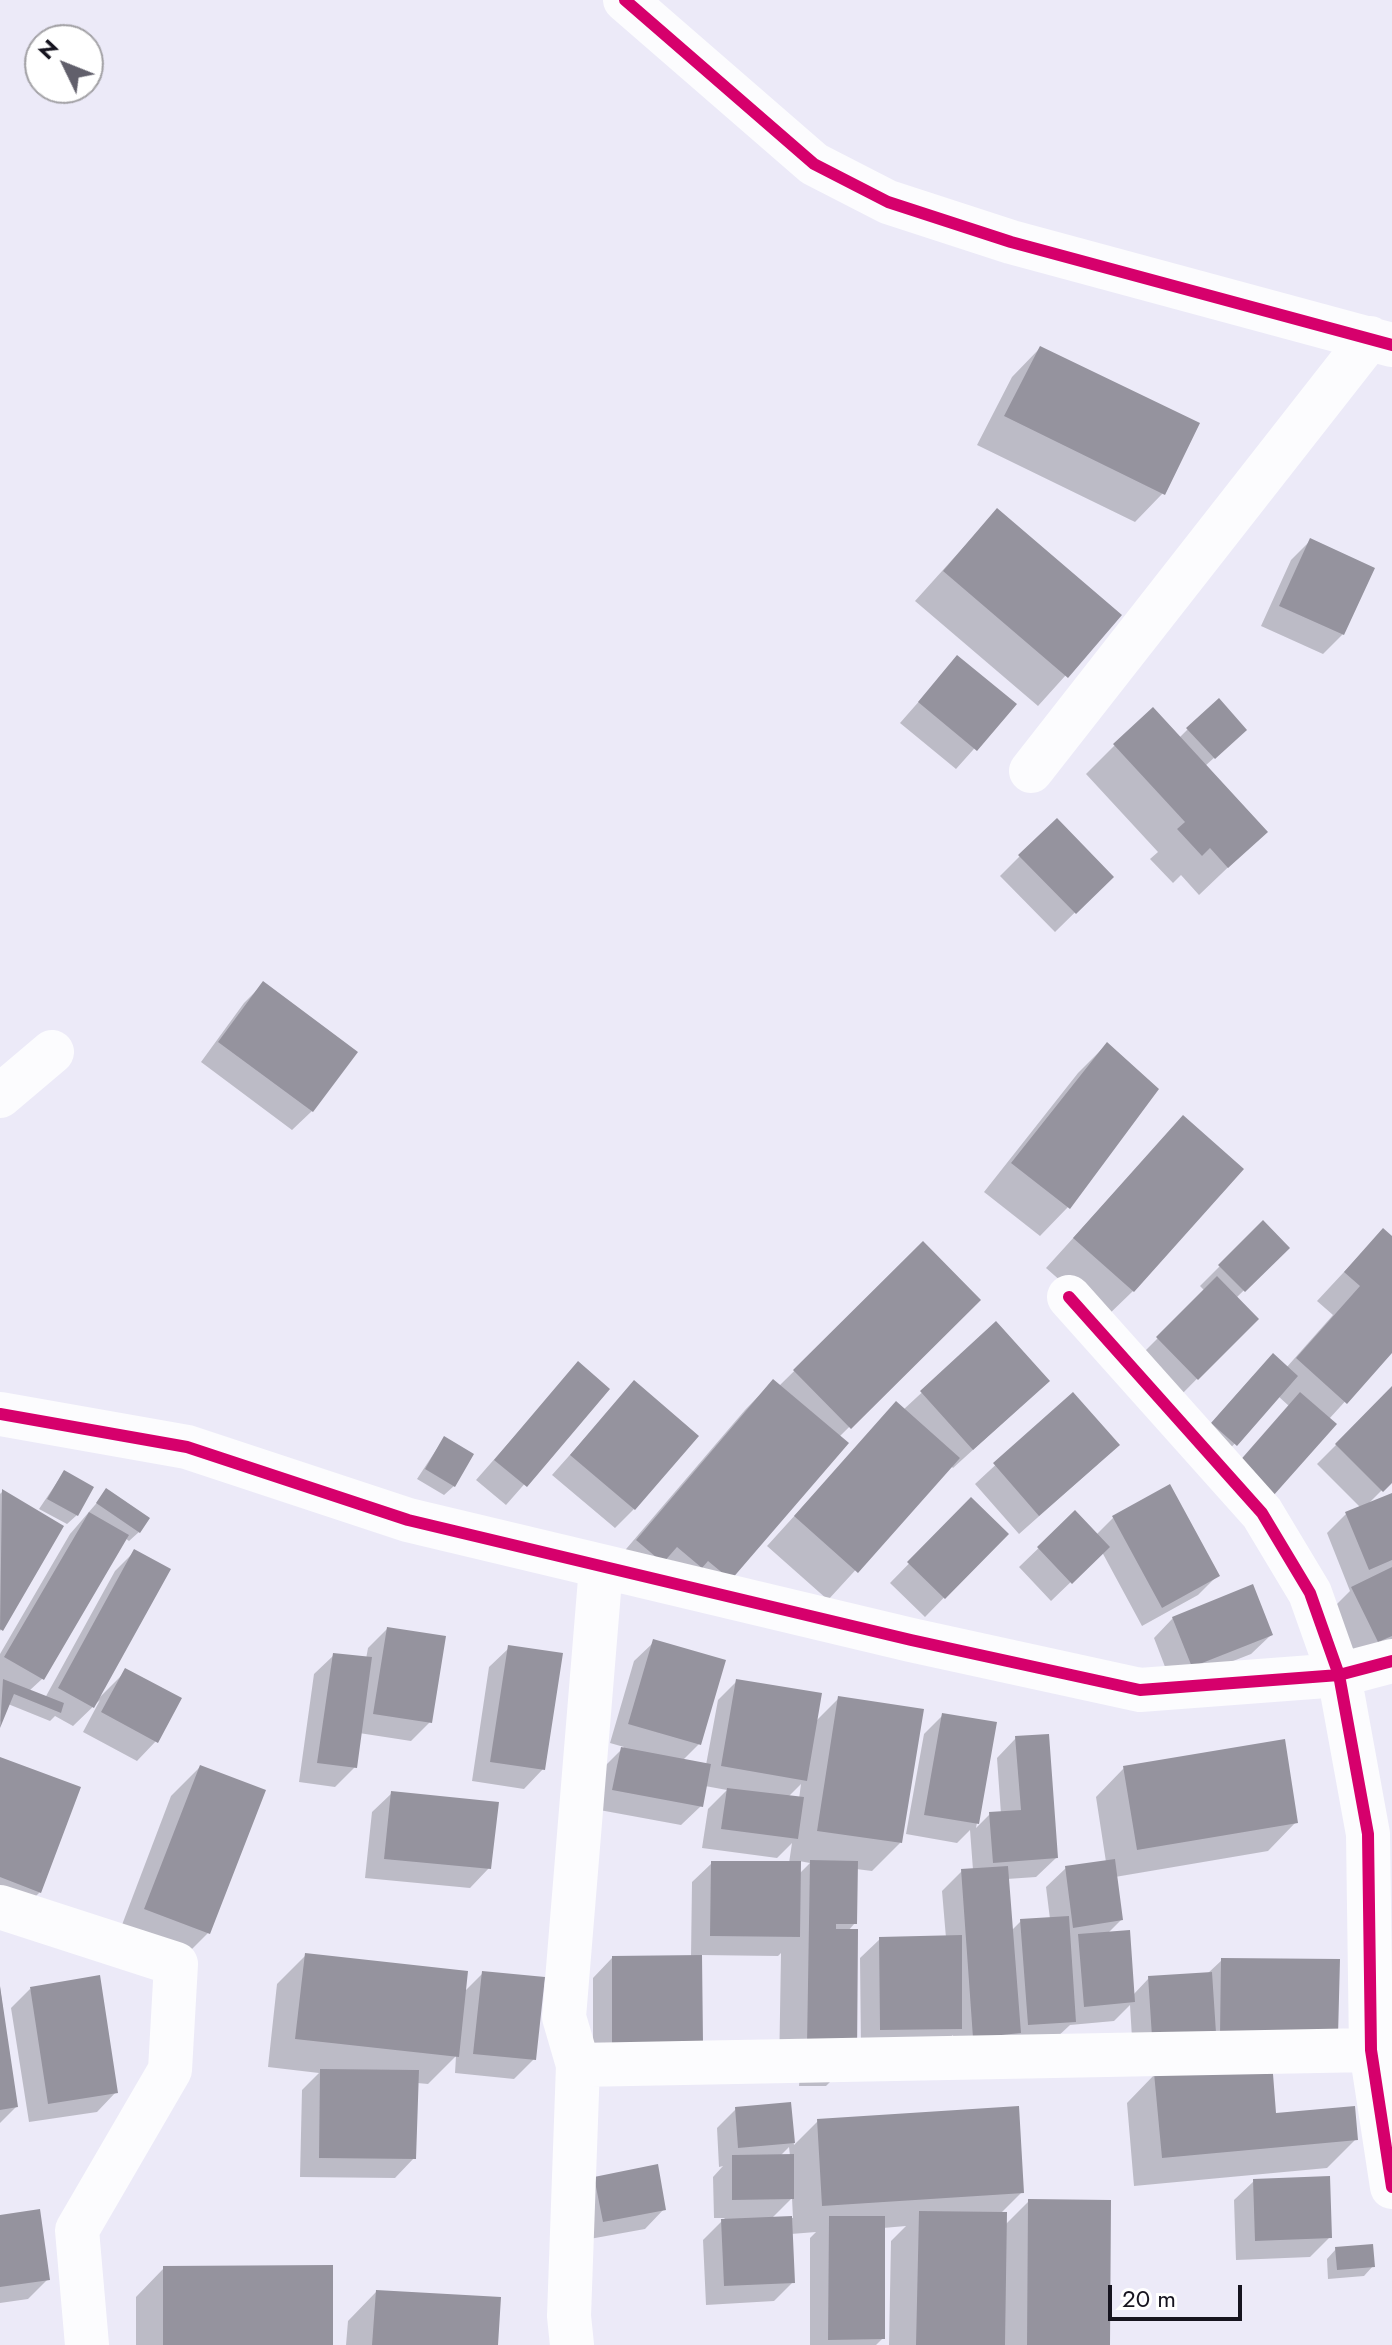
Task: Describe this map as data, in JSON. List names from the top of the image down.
{
  "scale_bar": "20 m",
  "north": "top left"
}
